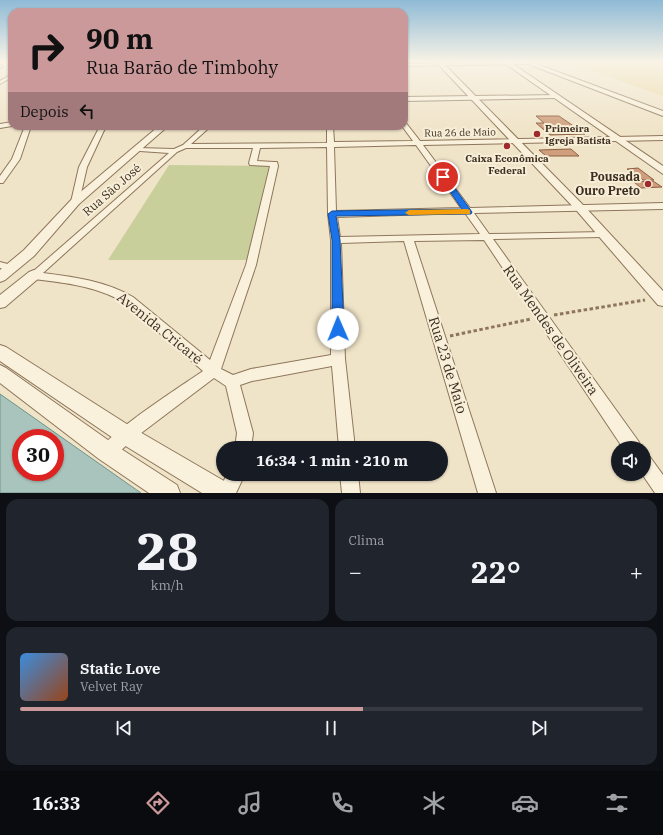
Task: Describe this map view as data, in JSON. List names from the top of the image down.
{
  "streets": {
    "street": [
      "Rua 26 de Maio",
      "Rua São José",
      "Avenida Cricaré",
      "Rua Mendes de Oliveira",
      "Rua 23 de Maio"
    ]
  },
  "crossings": [
    ["Rua 26 de Maio", "Rua São José"],
    ["Rua 26 de Maio", "Rua Mendes de Oliveira"],
    ["Rua São José", "Avenida Cricaré"]
  ],
  "places": ["Primeira Igreja Batista", "Caixa Econômica Federal", "Pousada Ouro Preto"],
  "page": {
    "turn": ["90 m", "Rua Barão de Timbohy"],
    "then": "Depois",
    "limit": "30",
    "trip": "16:34 · 1 min · 210 m",
    "tile": [
      ["28", "km/h"],
      "Clima"
    ],
    "heat": ["−", "22°", "+"],
    "song": ["Static Love", "Velvet Ray"],
    "tabs": "16:33"
  }
}
